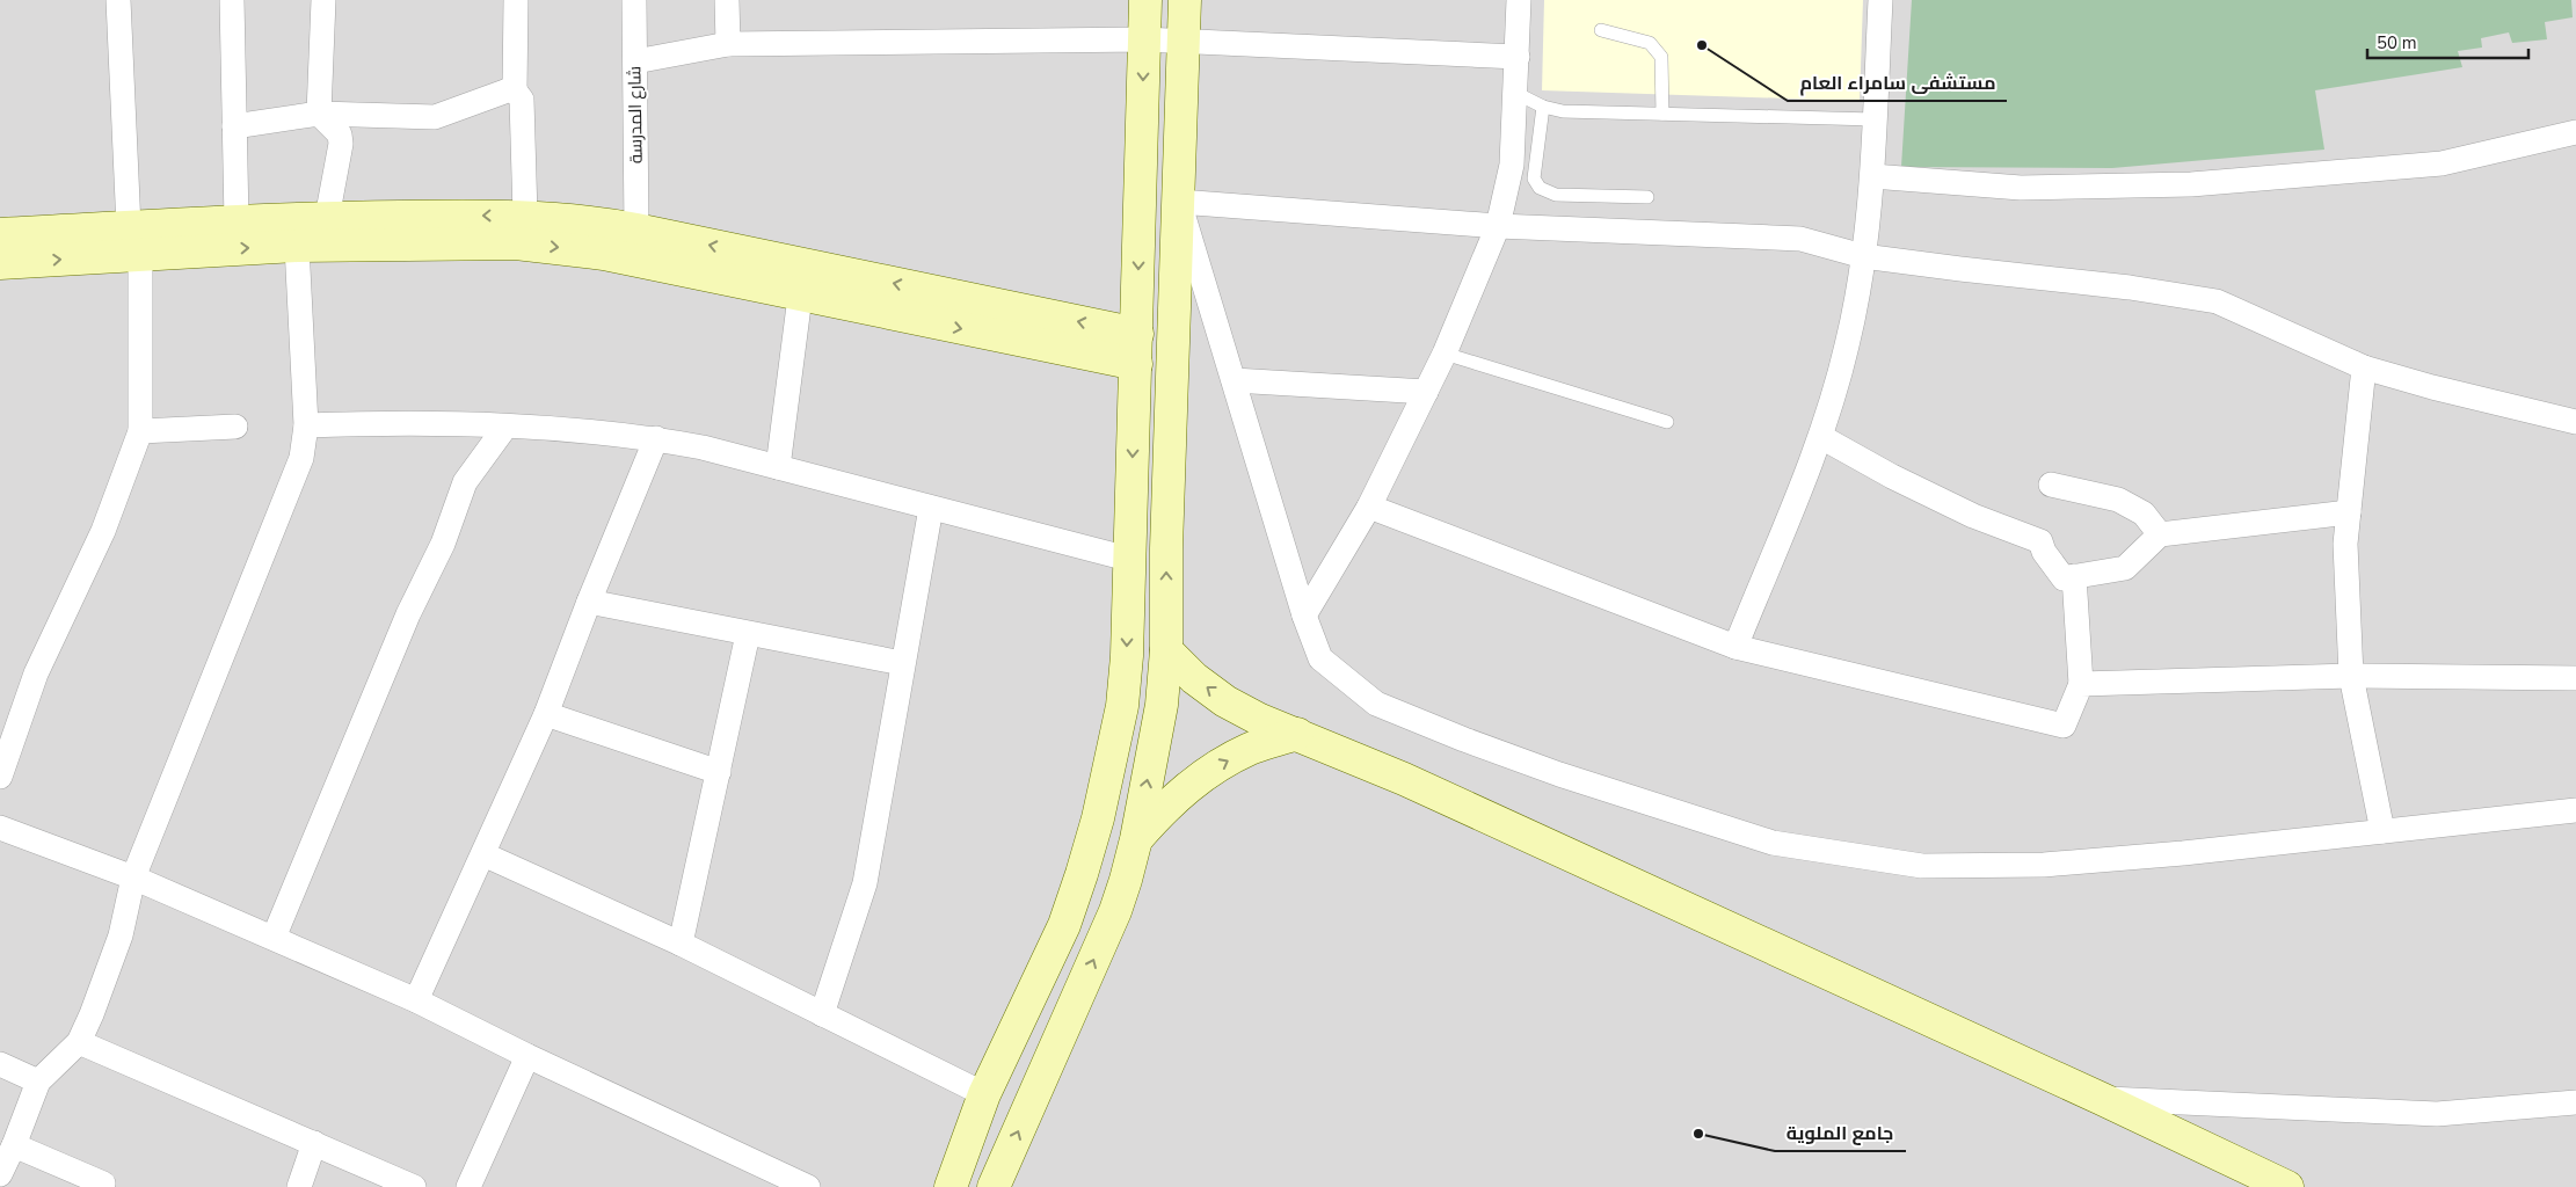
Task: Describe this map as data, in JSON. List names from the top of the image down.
{
  "streets": {
    "street": ["شارع المدرسة"]
  },
  "places": ["مستشفى سامراء العام", "جامع الملوية"],
  "scale_bar": "50 m"
}
